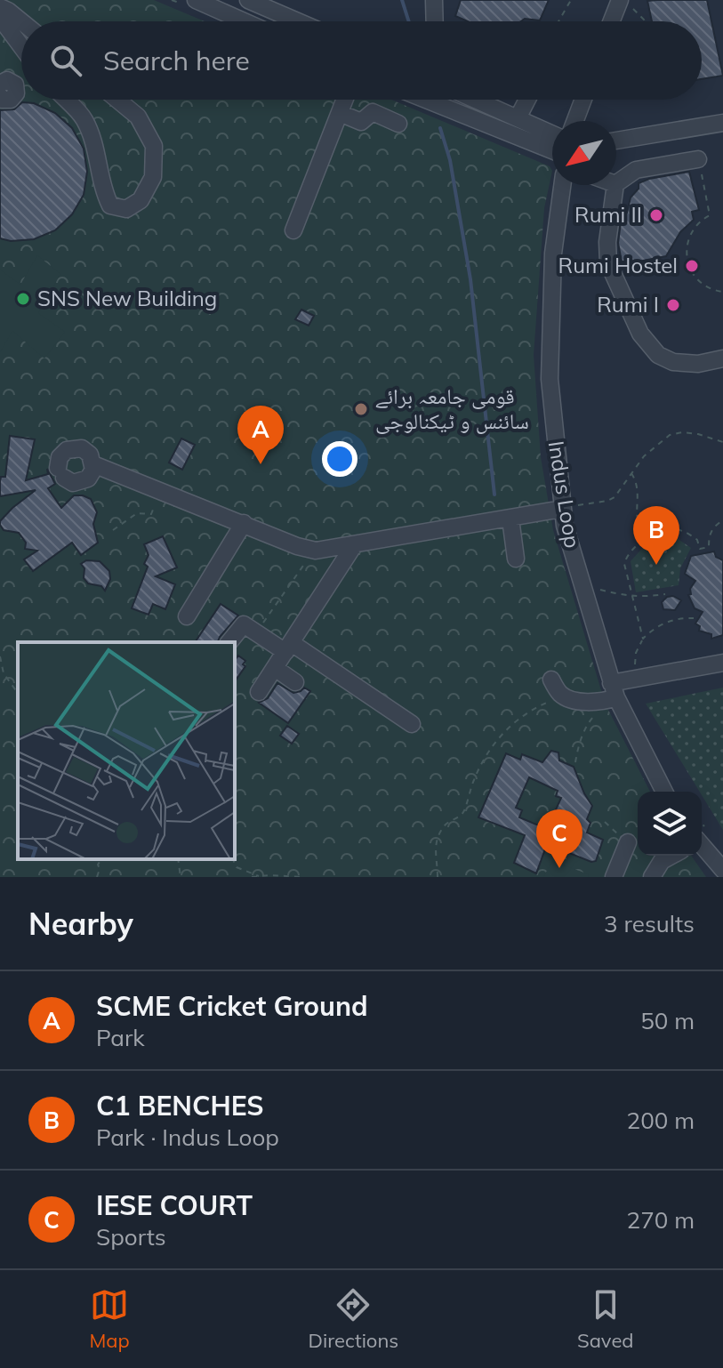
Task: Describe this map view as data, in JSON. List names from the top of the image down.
{
  "streets": {
    "street": ["Indus Loop"]
  },
  "places": [
    "Rumi II",
    "Rumi Hostel",
    "SNS New Building",
    "Rumi I",
    "قومی جامعہ برائے سائنس و ٹیکنالوجی"
  ],
  "north": "bottom left",
  "page": {
    "search": "Search here",
    "pins": ["A", "B", "C"],
    "heading": ["Nearby", "3 results"],
    "list": [
      {
        "mark": "A",
        "name": "SCME Cricket Ground",
        "note": "Park",
        "value": "50 m"
      },
      {
        "mark": "B",
        "name": "C1 BENCHES",
        "note": "Park · Indus Loop",
        "value": "200 m"
      },
      {
        "mark": "C",
        "name": "IESE COURT",
        "note": "Sports",
        "value": "270 m"
      }
    ],
    "nav": ["Map", "Directions", "Saved"]
  }
}
